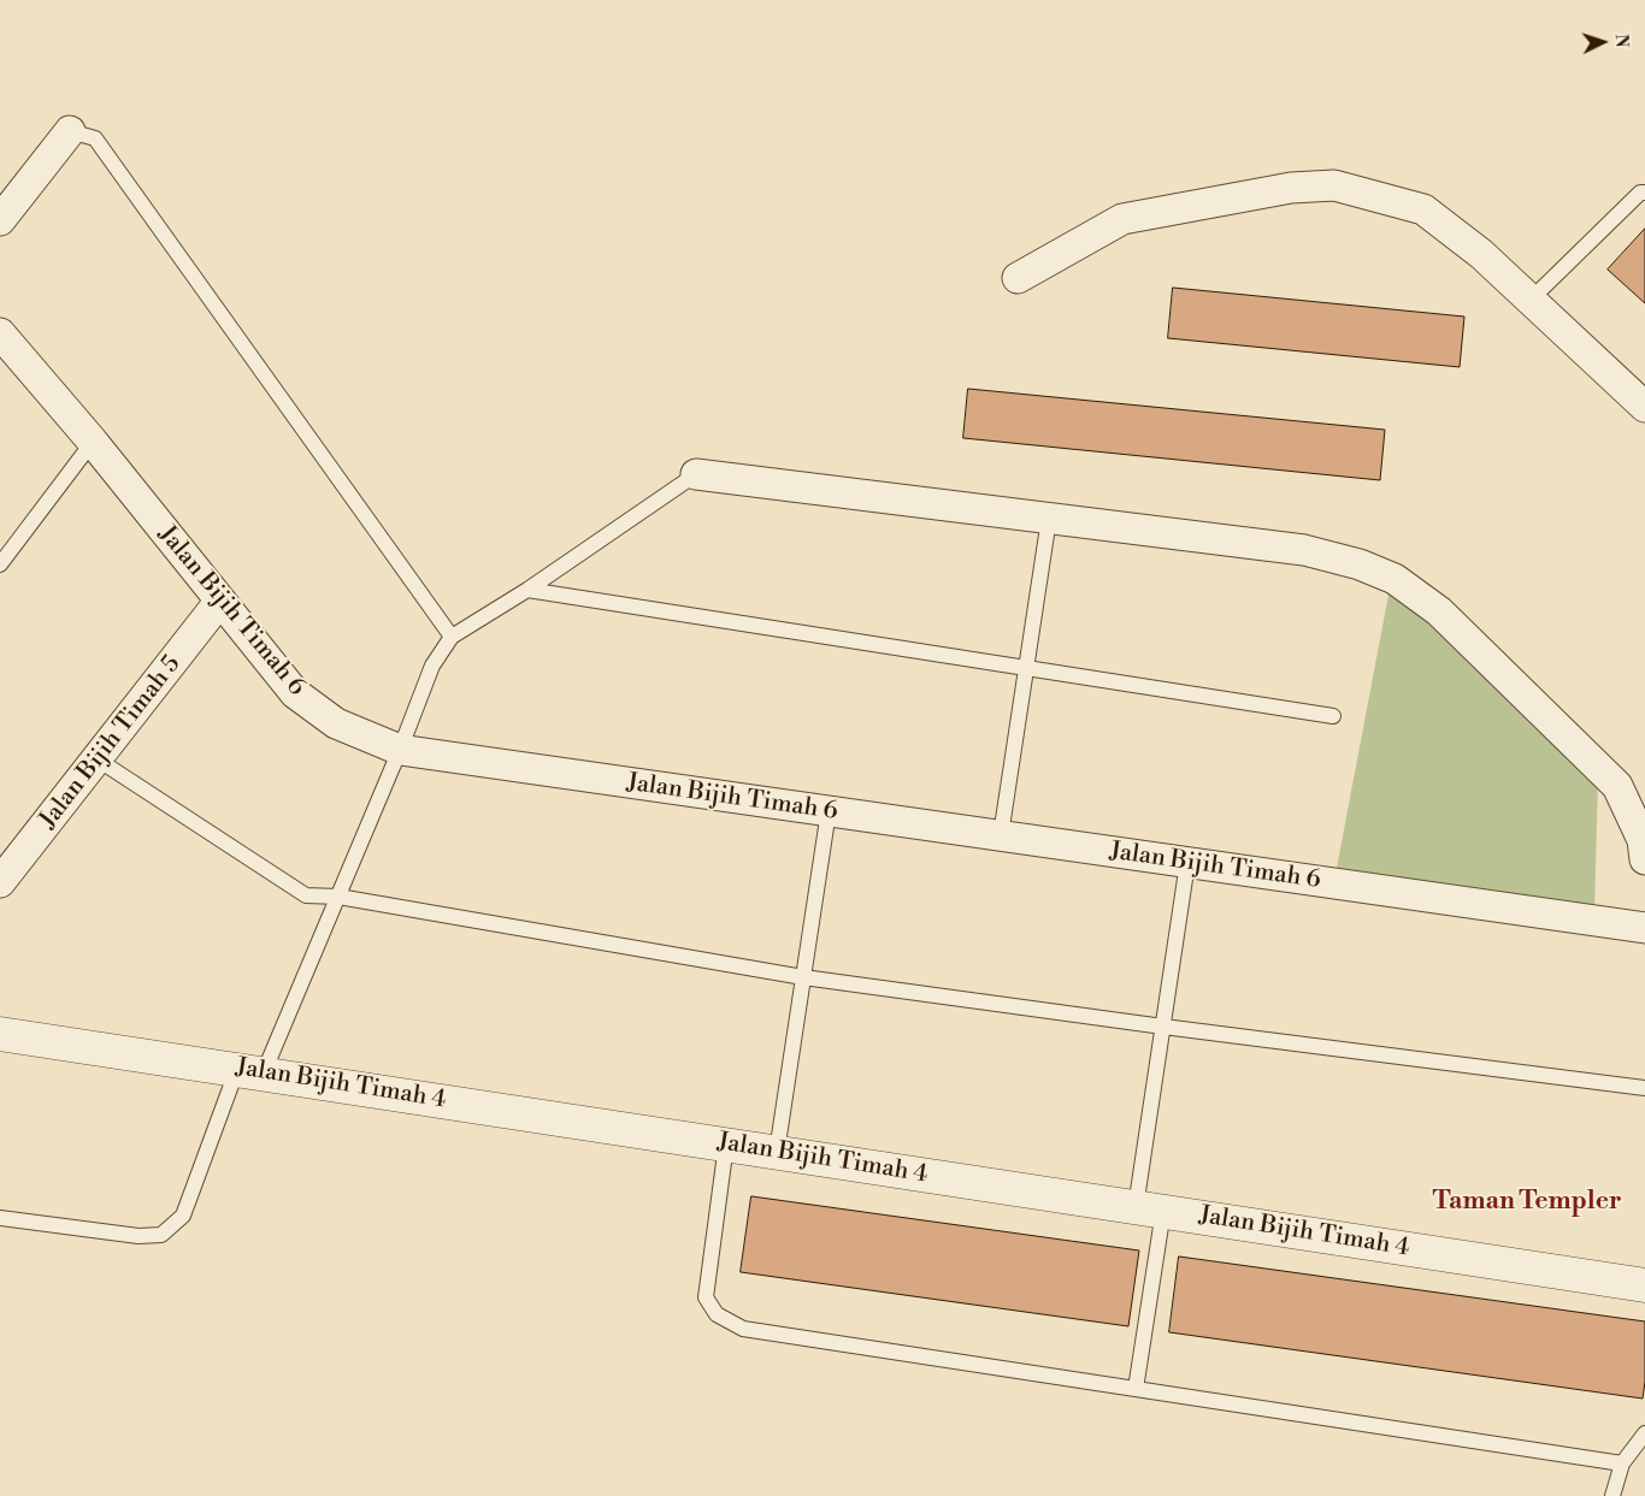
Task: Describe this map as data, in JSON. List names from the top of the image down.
{
  "streets": {
    "street": ["Jalan Bijih Timah 6", "Jalan Bijih Timah 5", "Jalan Bijih Timah 4"]
  },
  "crossings": [
    ["Jalan Bijih Timah 6", "Jalan Bijih Timah 5"]
  ],
  "districts": ["Taman Templer"],
  "north": "right"
}
